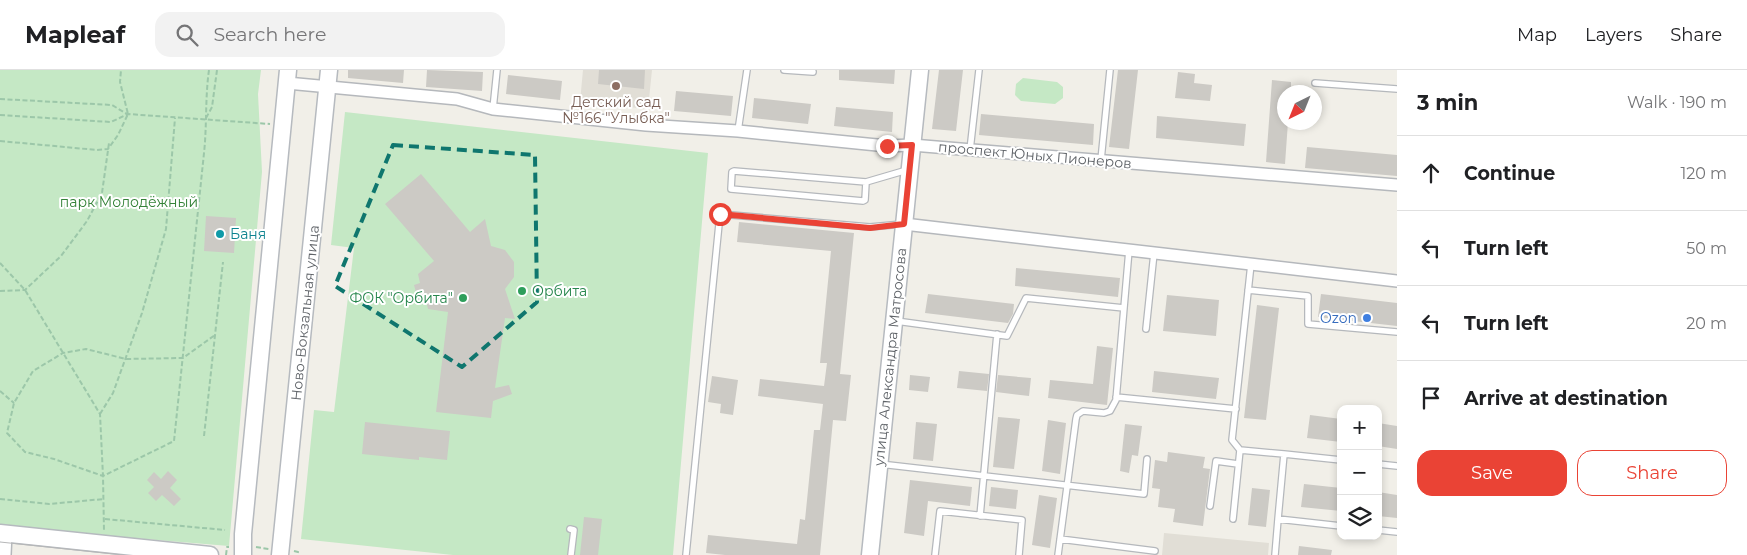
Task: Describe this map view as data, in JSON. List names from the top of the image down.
{
  "streets": {
    "main road": ["Ново-Вокзальная улица", "улица Александра Матросова"],
    "street": ["проспект Юных Пионеров"]
  },
  "crossings": [
    ["проспект Юных Пионеров", "Ново-Вокзальная улица"],
    ["проспект Юных Пионеров", "улица Александра Матросова"]
  ],
  "parks": ["парк Молодёжный"],
  "places": [
    "Детский сад №166 \"Улыбка\"",
    "Баня",
    "Орбита",
    "ФОК \"Орбита\"",
    "Ozon"
  ],
  "north": "bottom left",
  "page": {
    "header": "Mapleaf",
    "search": "Search here",
    "nav": ["Map", "Layers", "Share"],
    "heading": ["3 min", "Walk · 190 m"],
    "list": [
      ["Continue", "120 m"],
      ["Turn left", "50 m"],
      ["Turn left", "20 m"],
      "Arrive at destination"
    ],
    "map_buttons": ["+", "−"],
    "buttons": ["Save", "Share"]
  }
}
